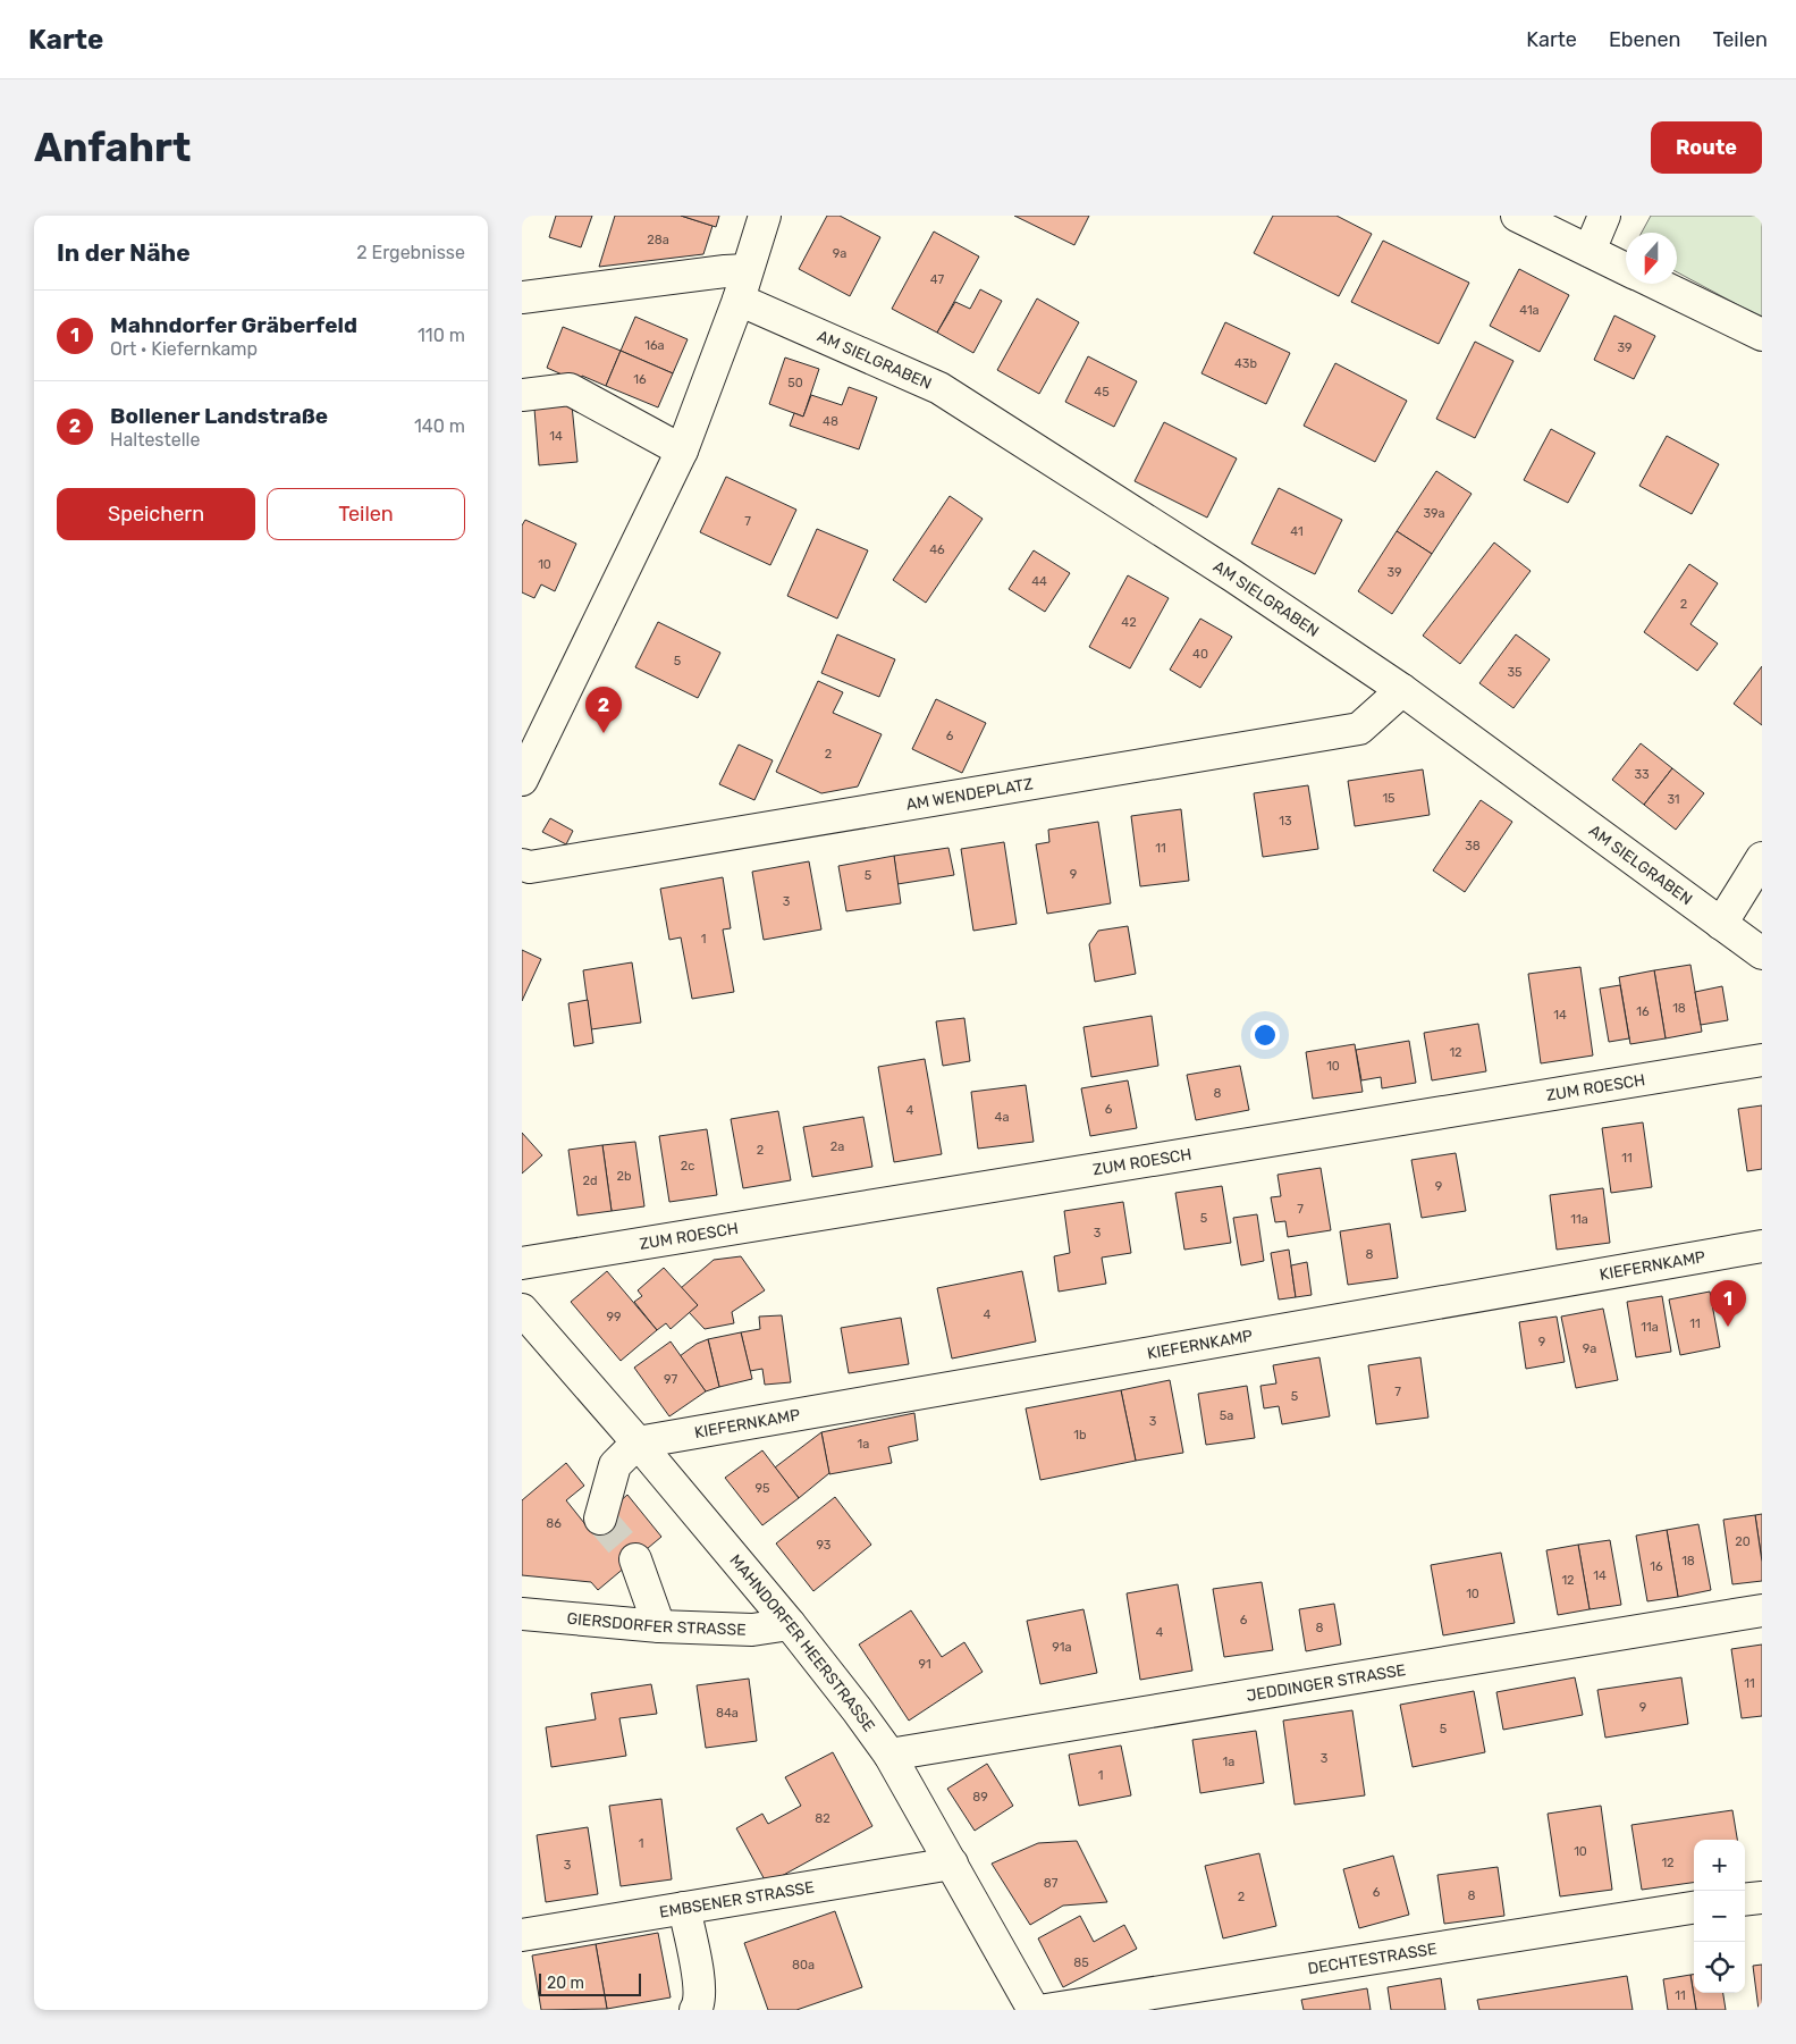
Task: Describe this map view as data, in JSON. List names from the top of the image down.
{
  "streets": {
    "street": [
      "AM SIELGRABEN",
      "AM WENDEPLATZ",
      "ZUM ROESCH",
      "KIEFERNKAMP",
      "GIERSDORFER STRASSE",
      "MAHNDORFER HEERSTRASSE",
      "JEDDINGER STRASSE",
      "EMBSENER STRASSE",
      "DECHTESTRASSE"
    ]
  },
  "crossings": [
    ["AM SIELGRABEN", "AM WENDEPLATZ"],
    ["KIEFERNKAMP", "MAHNDORFER HEERSTRASSE"],
    ["GIERSDORFER STRASSE", "MAHNDORFER HEERSTRASSE"],
    ["MAHNDORFER HEERSTRASSE", "JEDDINGER STRASSE"],
    ["MAHNDORFER HEERSTRASSE", "EMBSENER STRASSE"]
  ],
  "house_numbers": [
    "28a",
    "9a",
    "47",
    "41a",
    "16a",
    "39",
    "43b",
    "16",
    "50",
    "45",
    "48",
    "14",
    "39a",
    "7",
    "41",
    "46",
    "10",
    "39",
    "44",
    "2",
    "42",
    "40",
    "5",
    "35",
    "6",
    "2",
    "33",
    "15",
    "31",
    "13",
    "38",
    "11",
    "9",
    "5",
    "3",
    "1",
    "18",
    "16",
    "14",
    "12",
    "10",
    "8",
    "6",
    "4",
    "4a",
    "2a",
    "2",
    "11",
    "2c",
    "2b",
    "2d",
    "9",
    "7",
    "5",
    "11a",
    "3",
    "8",
    "4",
    "99",
    "11",
    "11a",
    "9",
    "9a",
    "97",
    "7",
    "5",
    "5a",
    "3",
    "1b",
    "1a",
    "95",
    "86",
    "20",
    "93",
    "18",
    "16",
    "14",
    "12",
    "10",
    "6",
    "8",
    "4",
    "91a",
    "91",
    "11",
    "9",
    "84a",
    "5",
    "3",
    "1a",
    "1",
    "89",
    "82",
    "1",
    "10",
    "12",
    "3",
    "87",
    "6",
    "8",
    "2",
    "85",
    "80a",
    "11"
  ],
  "scale_bar": "20 m",
  "north": "bottom",
  "page": {
    "header": "Karte",
    "nav": ["Karte", "Ebenen", "Teilen"],
    "buttons": [
      "Route",
      ["Speichern", "Teilen"]
    ],
    "title": "Anfahrt",
    "heading": ["In der Nähe", "2 Ergebnisse"],
    "list": [
      {
        "mark": "1",
        "name": "Mahndorfer Gräberfeld",
        "note": "Ort · Kiefernkamp",
        "value": "110 m"
      },
      {
        "mark": "2",
        "name": "Bollener Landstraße",
        "note": "Haltestelle",
        "value": "140 m"
      }
    ],
    "pins": ["2", "1"],
    "map_buttons": ["+", "−"],
    "scale": "20 m"
  }
}
